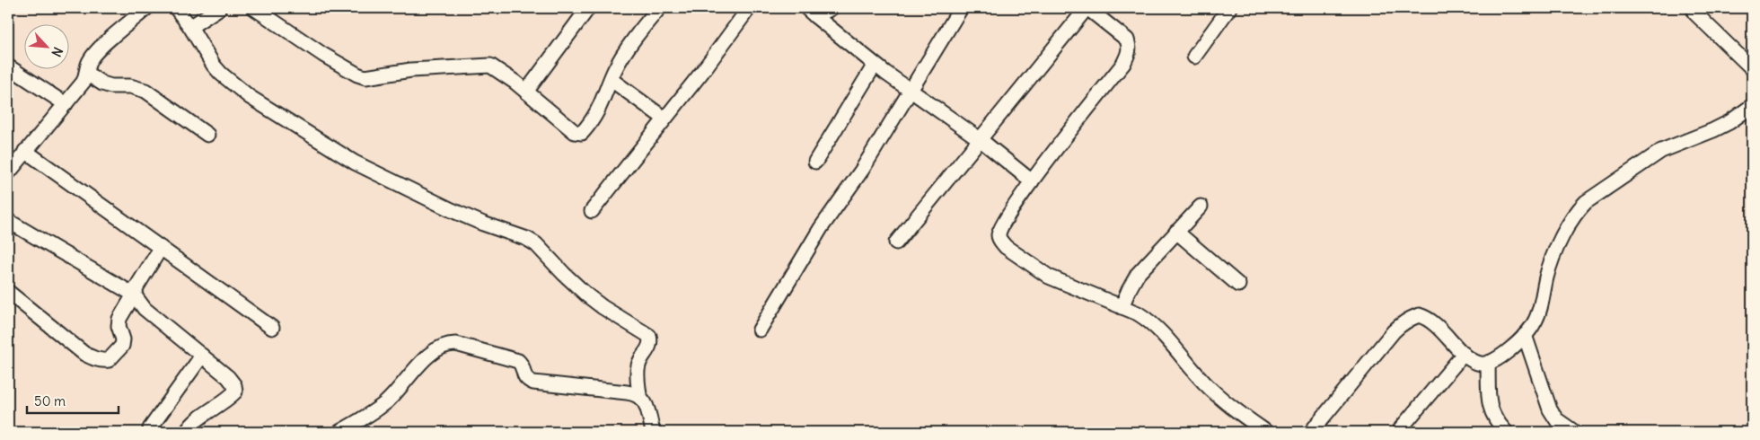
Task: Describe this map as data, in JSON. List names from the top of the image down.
{
  "scale_bar": "50 m",
  "north": "bottom right"
}
